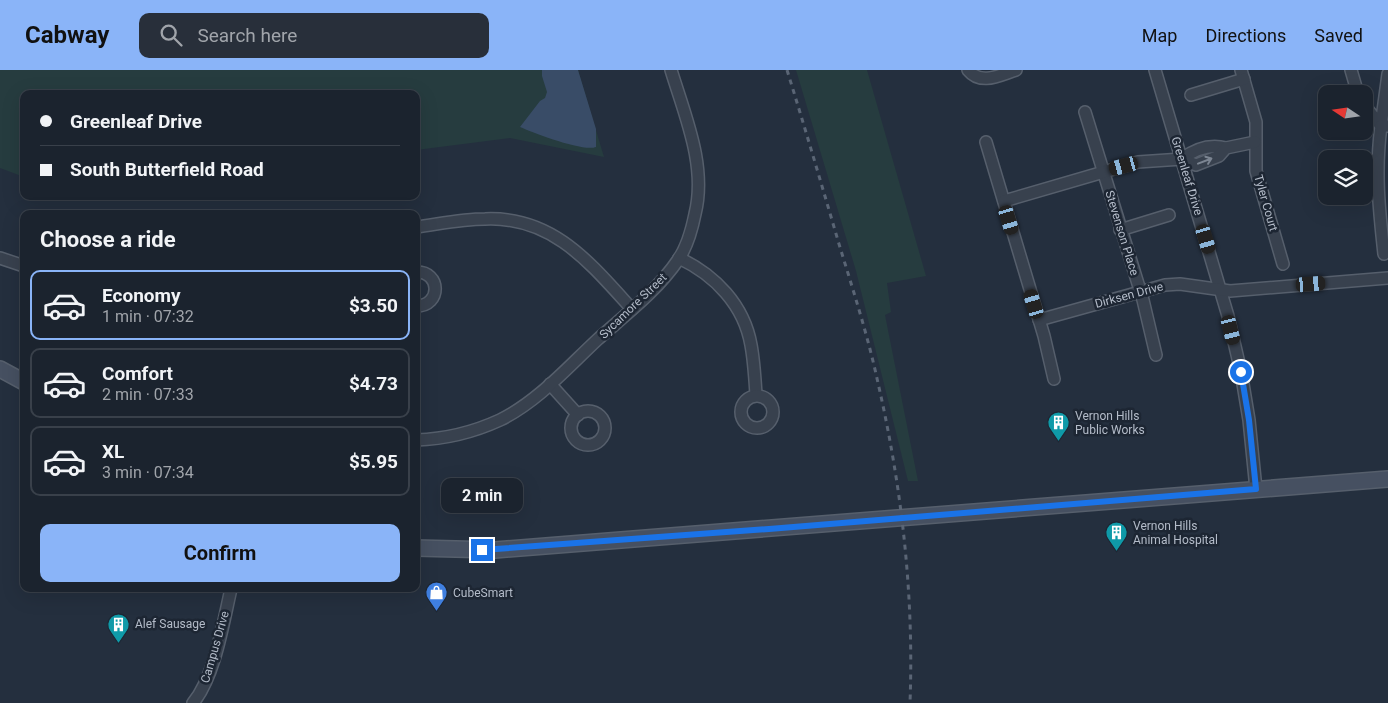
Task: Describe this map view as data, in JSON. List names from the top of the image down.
{
  "streets": {
    "street": [
      "Greenleaf Drive",
      "Tyler Court",
      "Stevenson Place",
      "Dirksen Drive",
      "Sycamore Street",
      "Campus Drive"
    ]
  },
  "crossings": [
    ["Greenleaf Drive", "Dirksen Drive"],
    ["Stevenson Place", "Dirksen Drive"]
  ],
  "places": {
    "building": ["Vernon Hills Public Works", "Vernon Hills Animal Hospital", "Alef Sausage"],
    "shop": ["CubeSmart"]
  },
  "north": "left",
  "page": {
    "header": "Cabway",
    "search": "Search here",
    "nav": ["Map", "Directions", "Saved"],
    "banner": ["Greenleaf Drive", "South Butterfield Road"],
    "heading": "Choose a ride",
    "list": [
      {
        "name": "Economy",
        "note": "1 min · 07:32",
        "value": "$3.50"
      },
      {
        "name": "Comfort",
        "note": "2 min · 07:33",
        "value": "$4.73"
      },
      {
        "name": "XL",
        "note": "3 min · 07:34",
        "value": "$5.95"
      }
    ],
    "bubble": "2 min",
    "buttons": "Confirm"
  }
}
